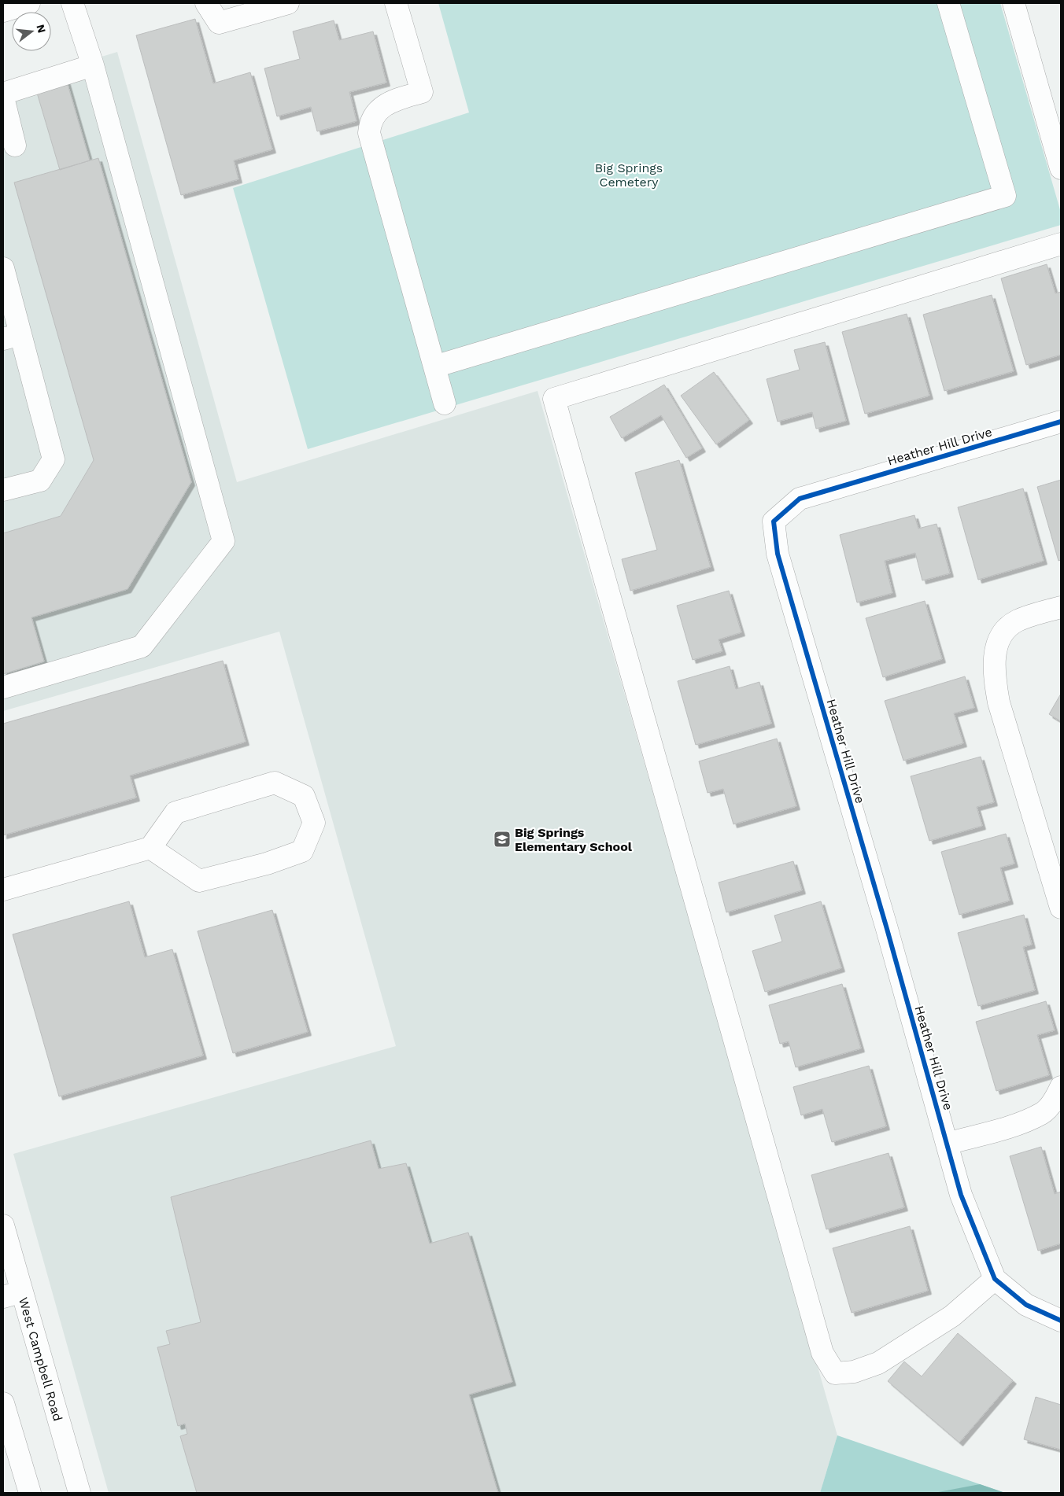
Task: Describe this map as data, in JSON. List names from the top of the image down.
{
  "streets": {
    "street": ["Heather Hill Drive", "West Campbell Road"]
  },
  "parks": ["Big Springs Cemetery"],
  "places": {
    "school or university": ["Big Springs Elementary School"]
  },
  "north": "right"
}
